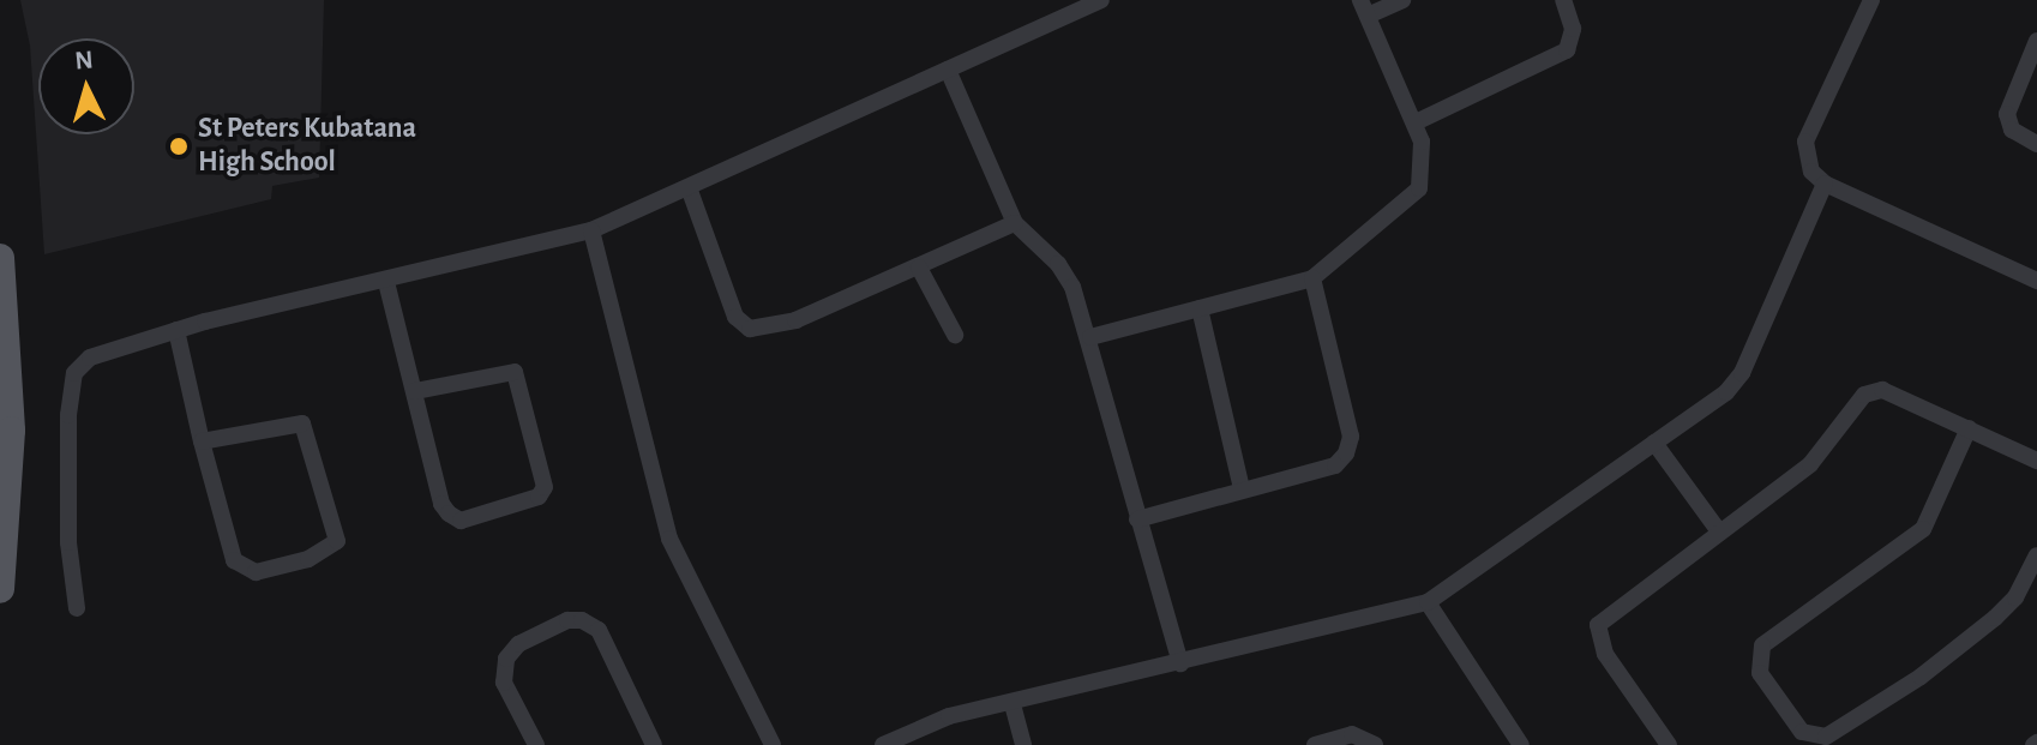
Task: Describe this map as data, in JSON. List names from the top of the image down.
{
  "places": ["St Peters Kubatana High School"],
  "north": "top"
}
